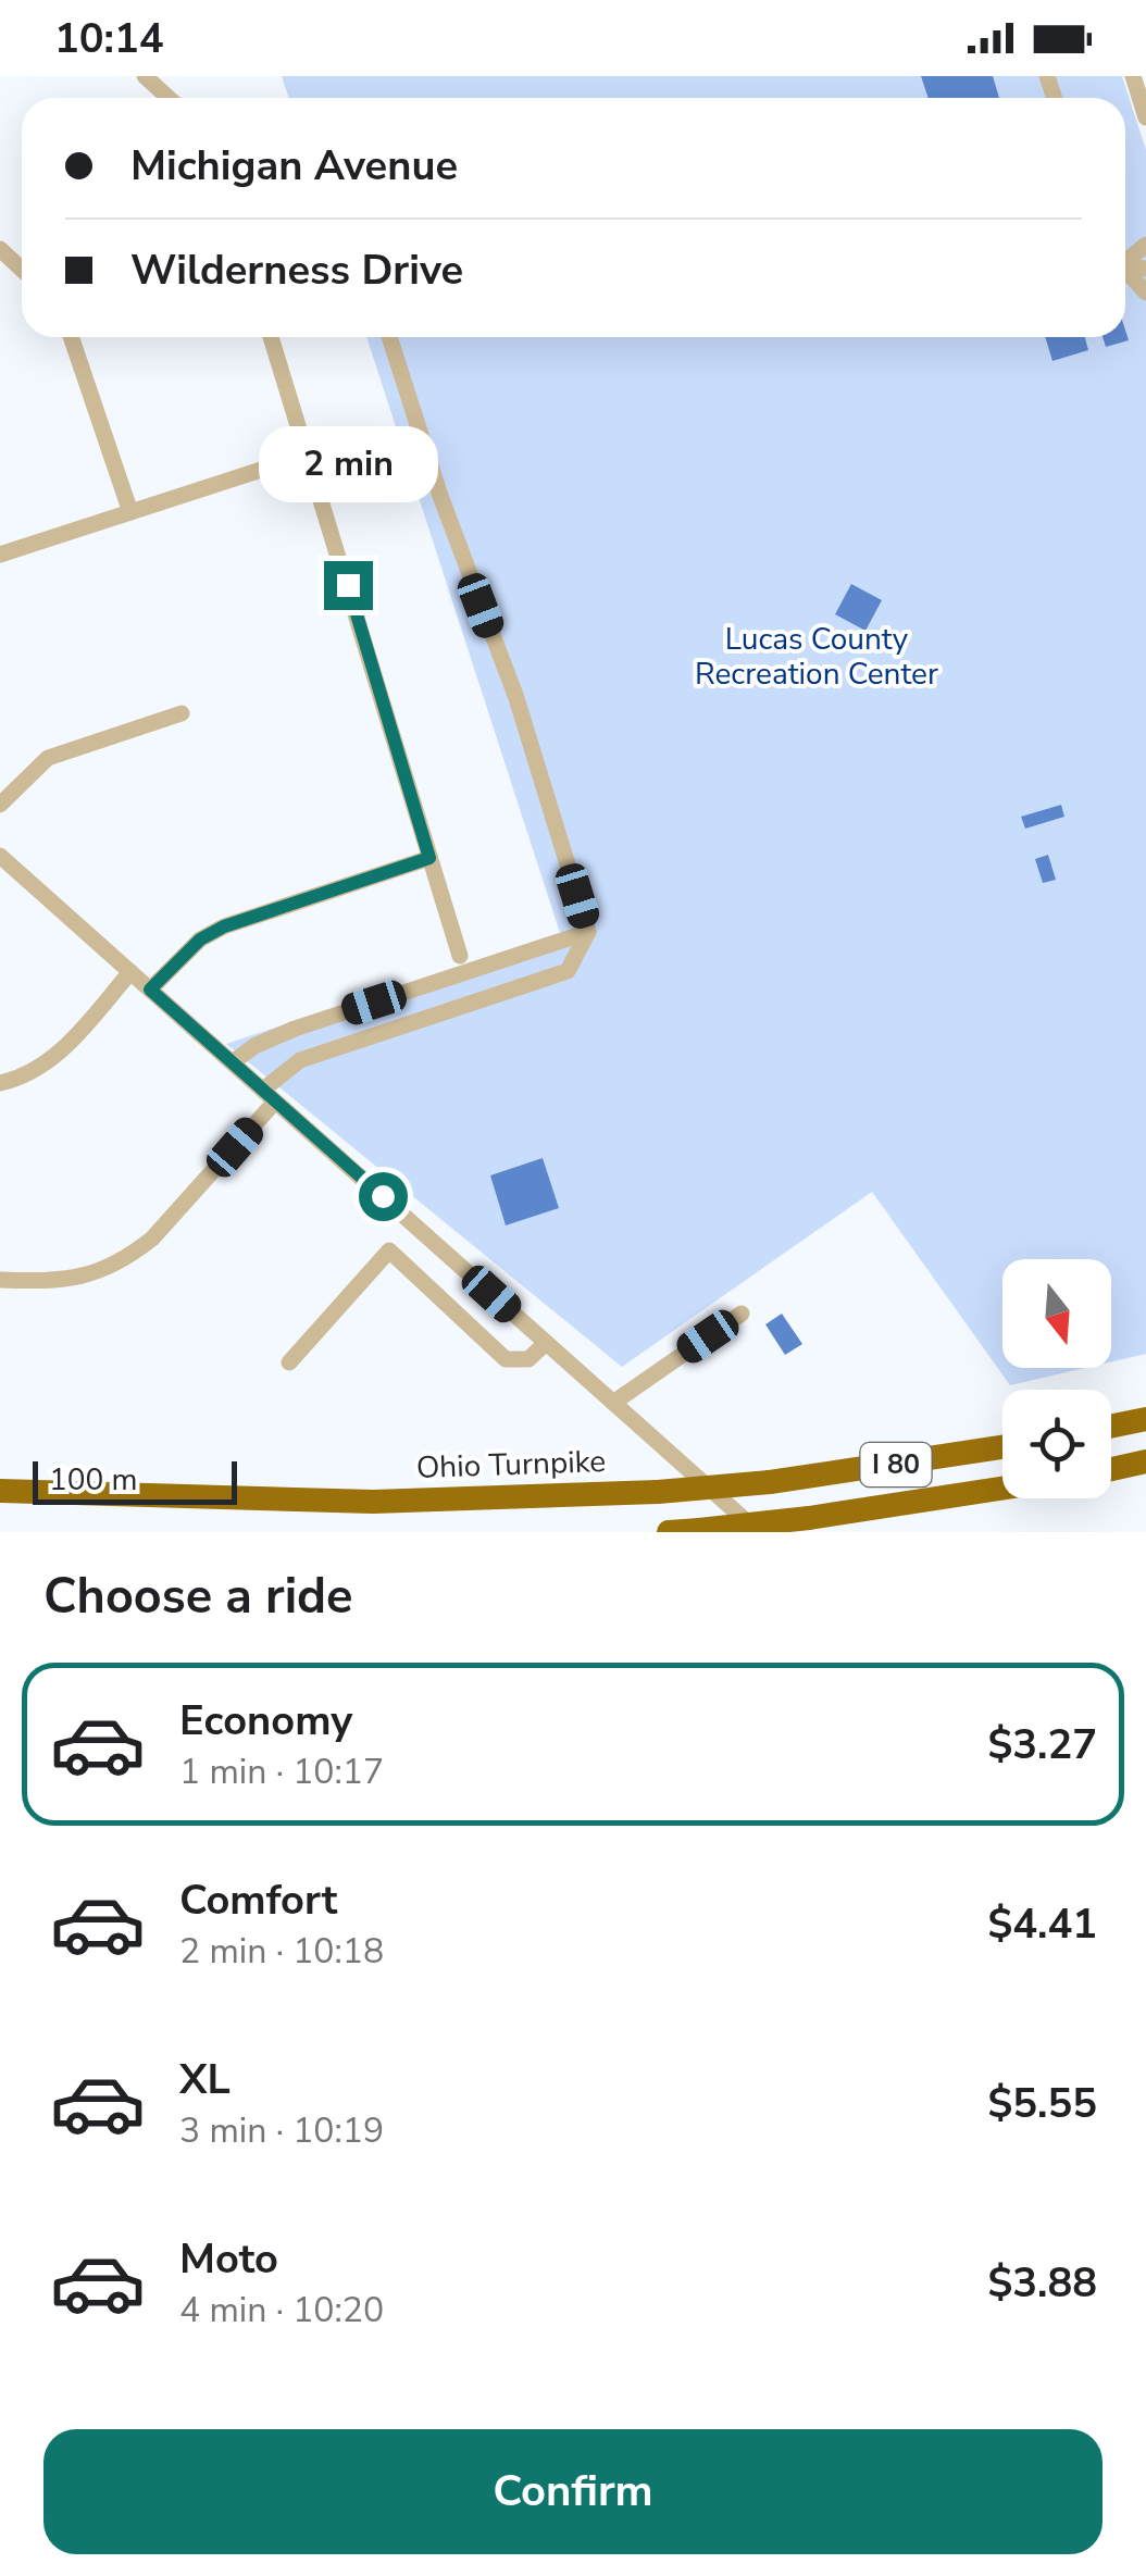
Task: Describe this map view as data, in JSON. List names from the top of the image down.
{
  "streets": {
    "highway": ["Ohio Turnpike", "I 80"]
  },
  "parks": ["Lucas County Recreation Center"],
  "scale_bar": "100 m",
  "north": "bottom",
  "page": {
    "status": "10:14",
    "banner": ["Michigan Avenue", "Wilderness Drive"],
    "bubble": "2 min",
    "scale": "100 m",
    "heading": "Choose a ride",
    "list": [
      {
        "name": "Economy",
        "note": "1 min · 10:17",
        "value": "$3.27"
      },
      {
        "name": "Comfort",
        "note": "2 min · 10:18",
        "value": "$4.41"
      },
      {
        "name": "XL",
        "note": "3 min · 10:19",
        "value": "$5.55"
      },
      {
        "name": "Moto",
        "note": "4 min · 10:20",
        "value": "$3.88"
      }
    ],
    "buttons": "Confirm"
  }
}
